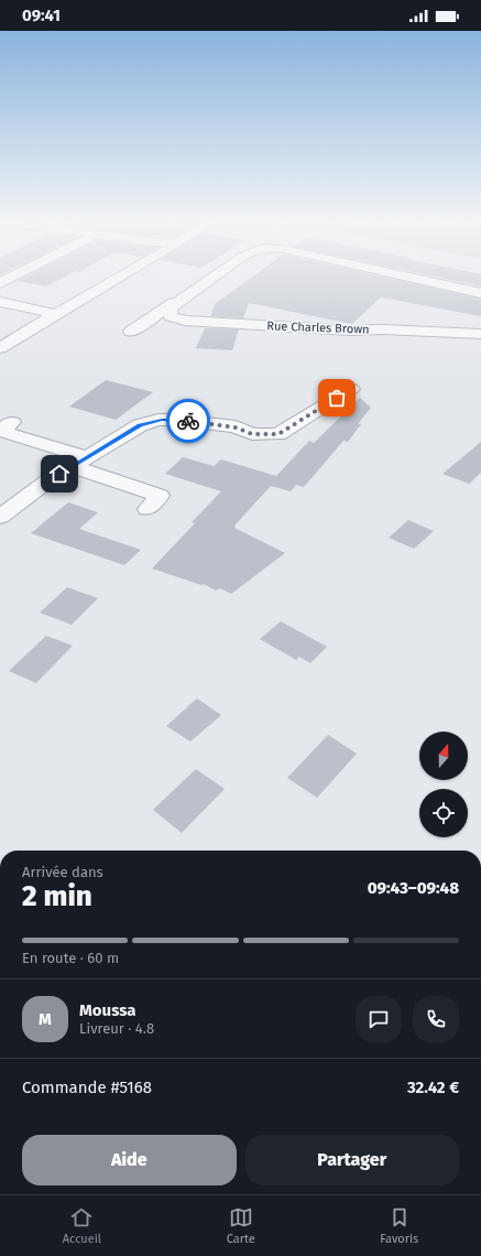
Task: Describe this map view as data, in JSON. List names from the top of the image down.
{
  "streets": {
    "street": ["Rue Charles Brown"]
  },
  "north": "top",
  "page": {
    "status": "09:41",
    "heading": ["2 min", "Arrivée dans", "09:43–09:48"],
    "panel": [
      "Moussa",
      "Livreur · 4.8",
      "Commande #5168",
      "32.42 €"
    ],
    "bar": "En route · 60 m",
    "round": "M",
    "buttons": ["Aide", "Partager"],
    "tabs": ["Accueil", "Carte", "Favoris"]
  }
}
